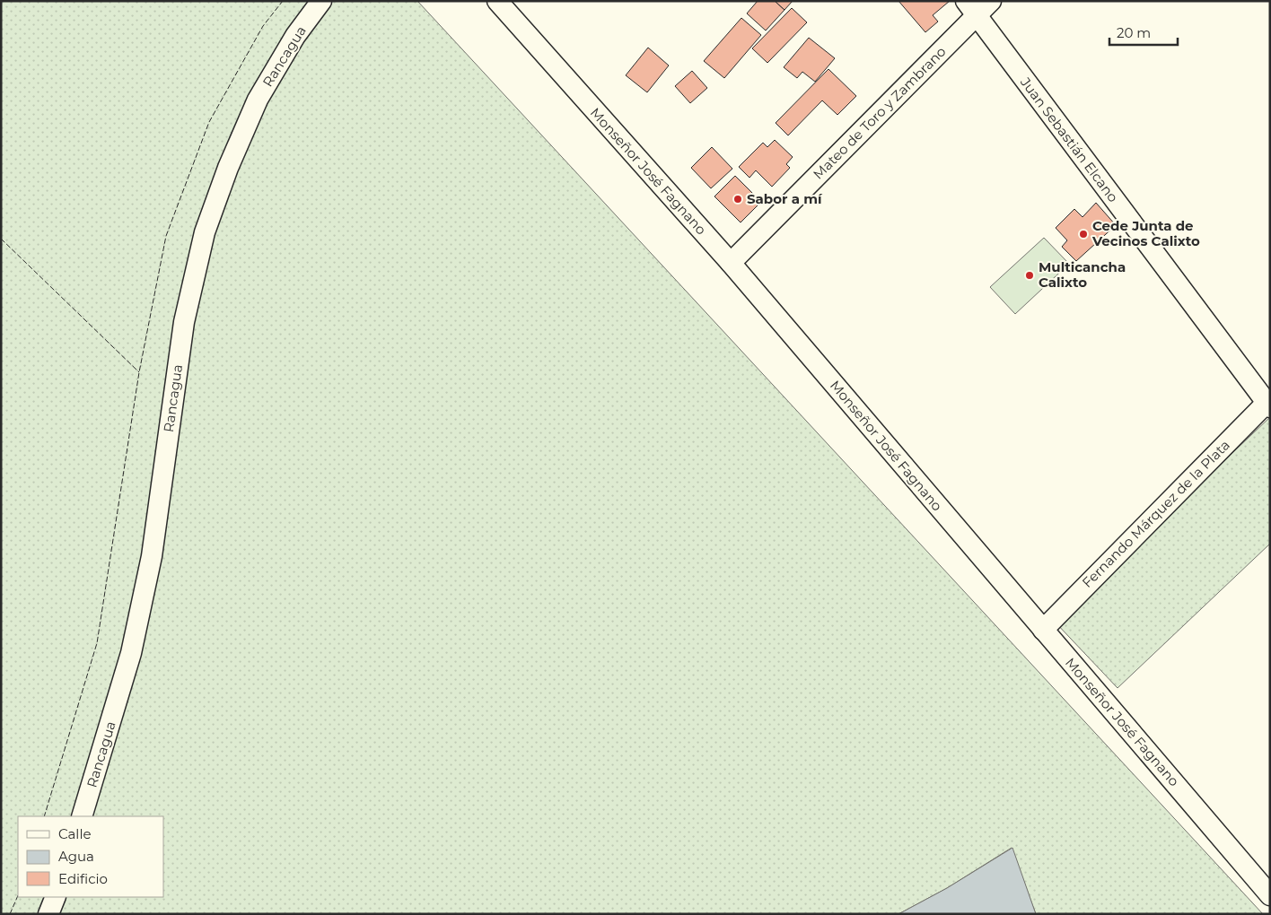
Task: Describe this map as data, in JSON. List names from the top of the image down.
{
  "streets": {
    "street": [
      "Rancagua",
      "Mateo de Toro y Zambrano",
      "Juan Sebastián Elcano",
      "Monseñor José Fagnano",
      "Fernando Márquez de la Plata"
    ]
  },
  "crossings": [
    ["Mateo de Toro y Zambrano", "Juan Sebastián Elcano"],
    ["Mateo de Toro y Zambrano", "Monseñor José Fagnano"],
    ["Juan Sebastián Elcano", "Fernando Márquez de la Plata"],
    ["Monseñor José Fagnano", "Fernando Márquez de la Plata"]
  ],
  "places": ["Sabor a mí", "Cede Junta de Vecinos Calixto", "Multicancha Calixto"],
  "legend": ["Calle", "Agua", "Edificio"],
  "scale_bar": "20 m"
}
